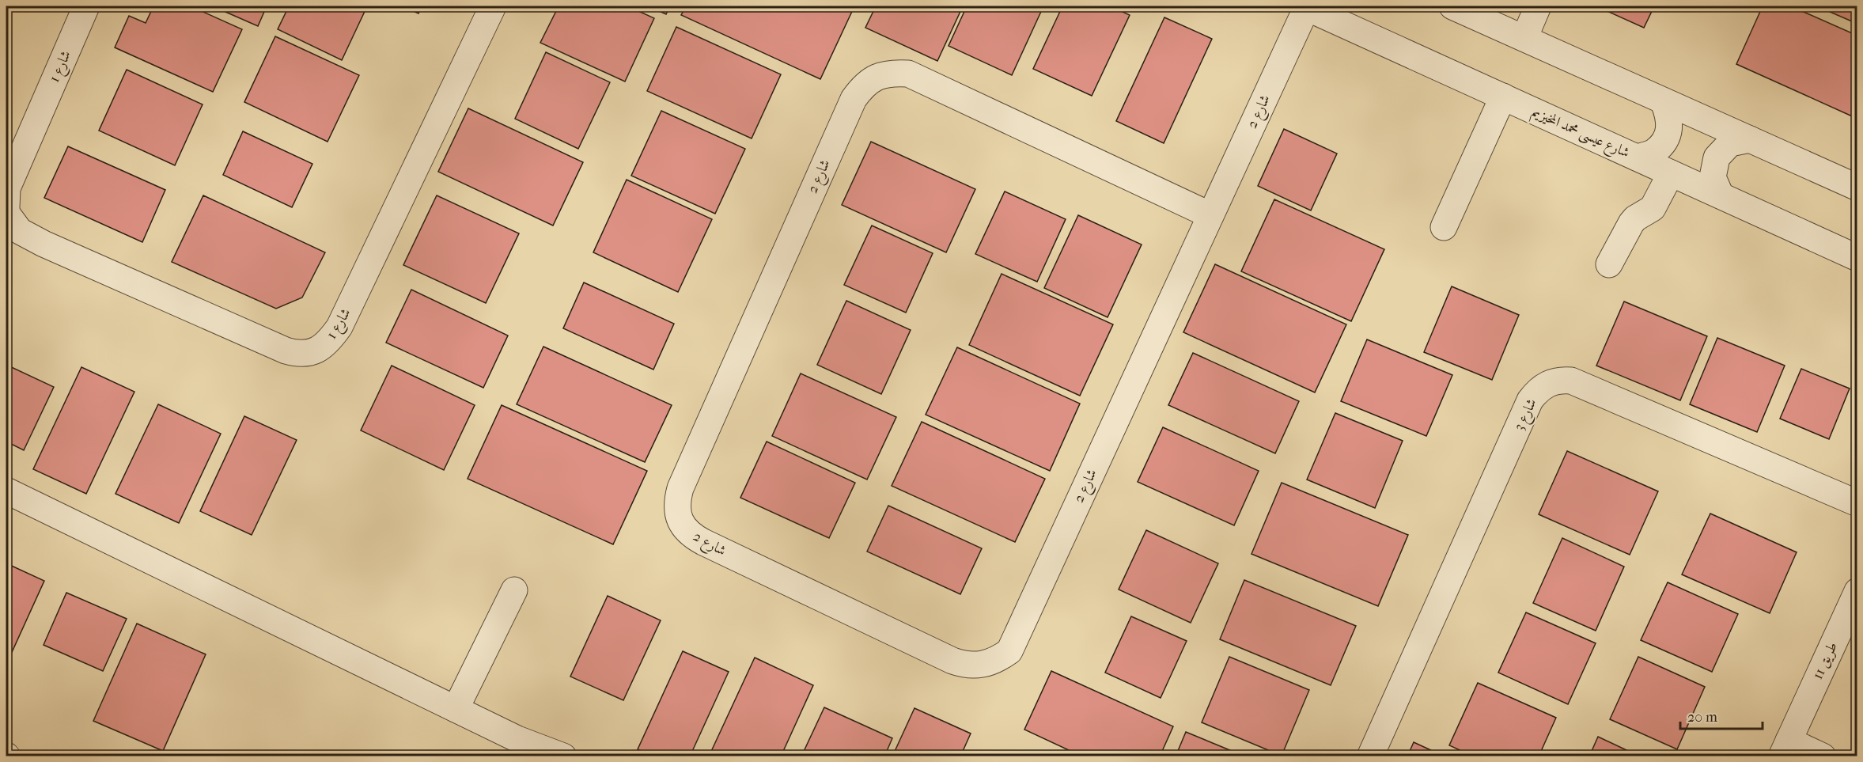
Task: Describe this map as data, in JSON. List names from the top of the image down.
{
  "streets": {
    "street": [
      "شارع 1",
      "شارع 2",
      "شارع عيسى محمد المخيزيم",
      "شارع 3",
      "طريق 11"
    ]
  },
  "crossings": [
    ["شارع 2", "شارع عيسى محمد المخيزيم"]
  ],
  "scale_bar": "20 m"
}
